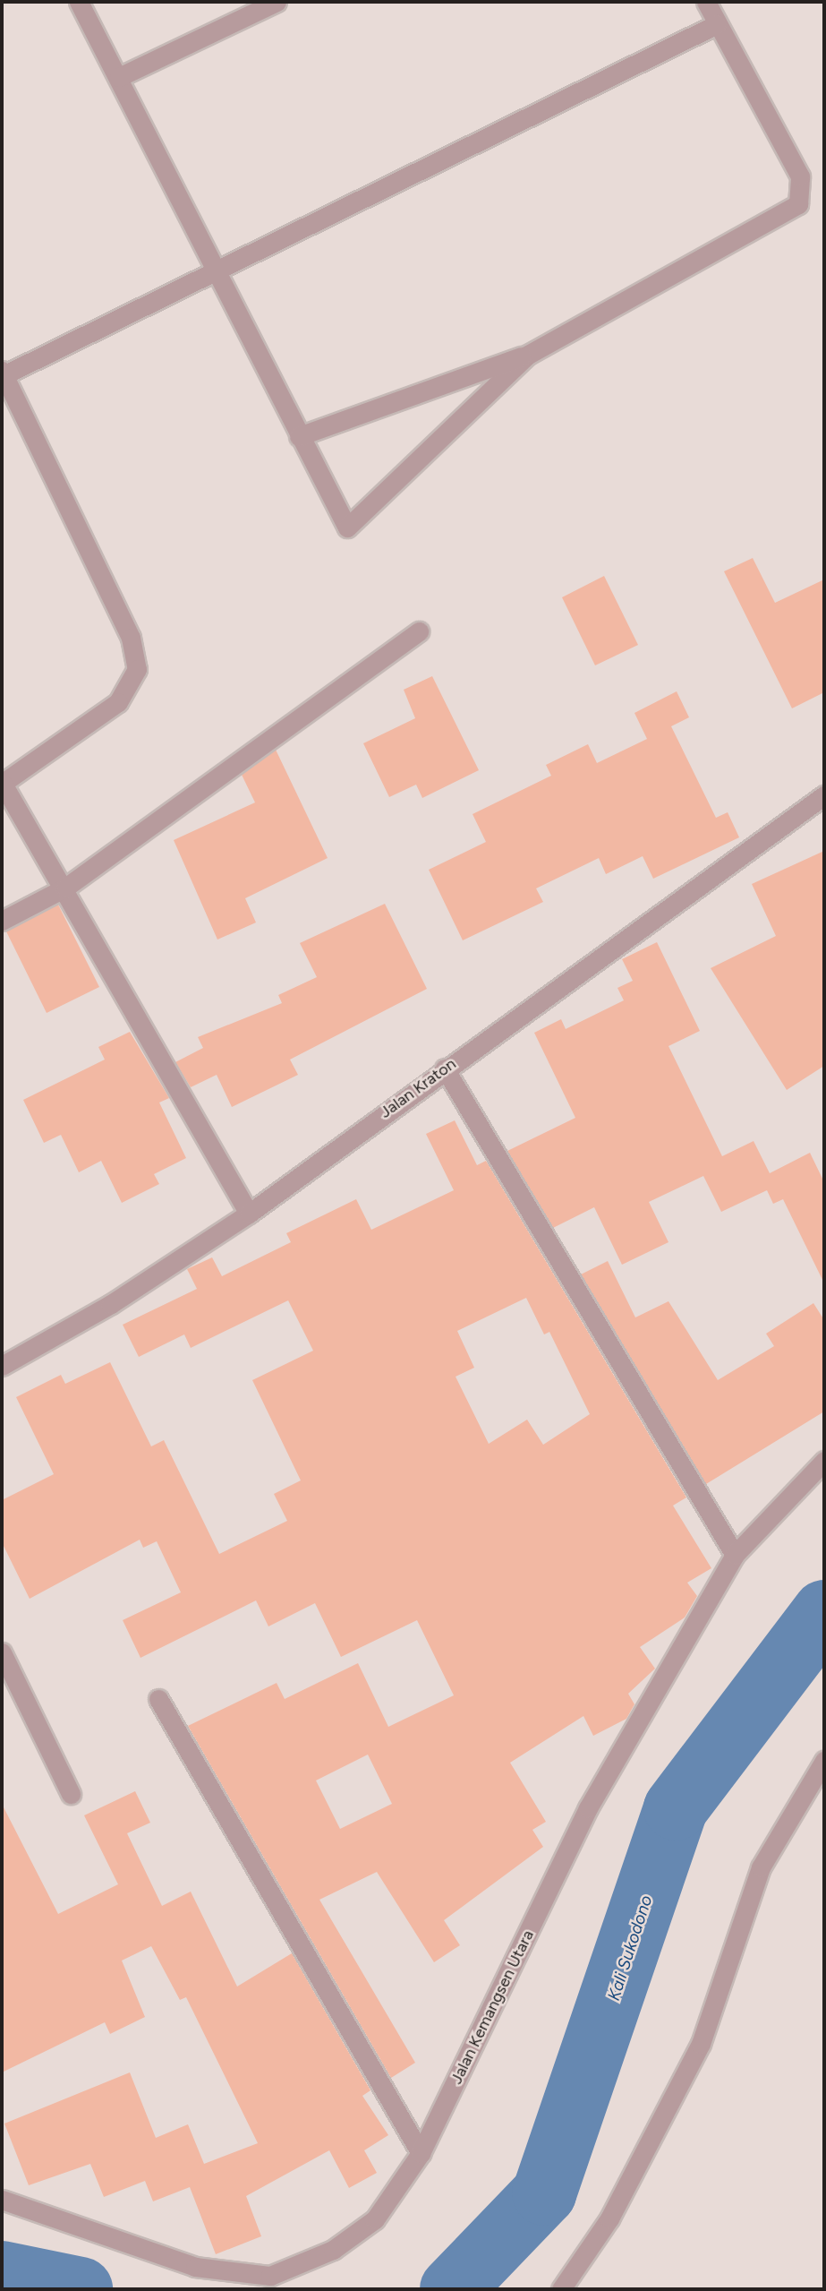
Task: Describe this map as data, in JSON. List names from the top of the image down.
{
  "streets": {
    "street": ["Jalan Kraton", "Jalan Kemangsen Utara"]
  },
  "water": ["Kali Sukodono"]
}
